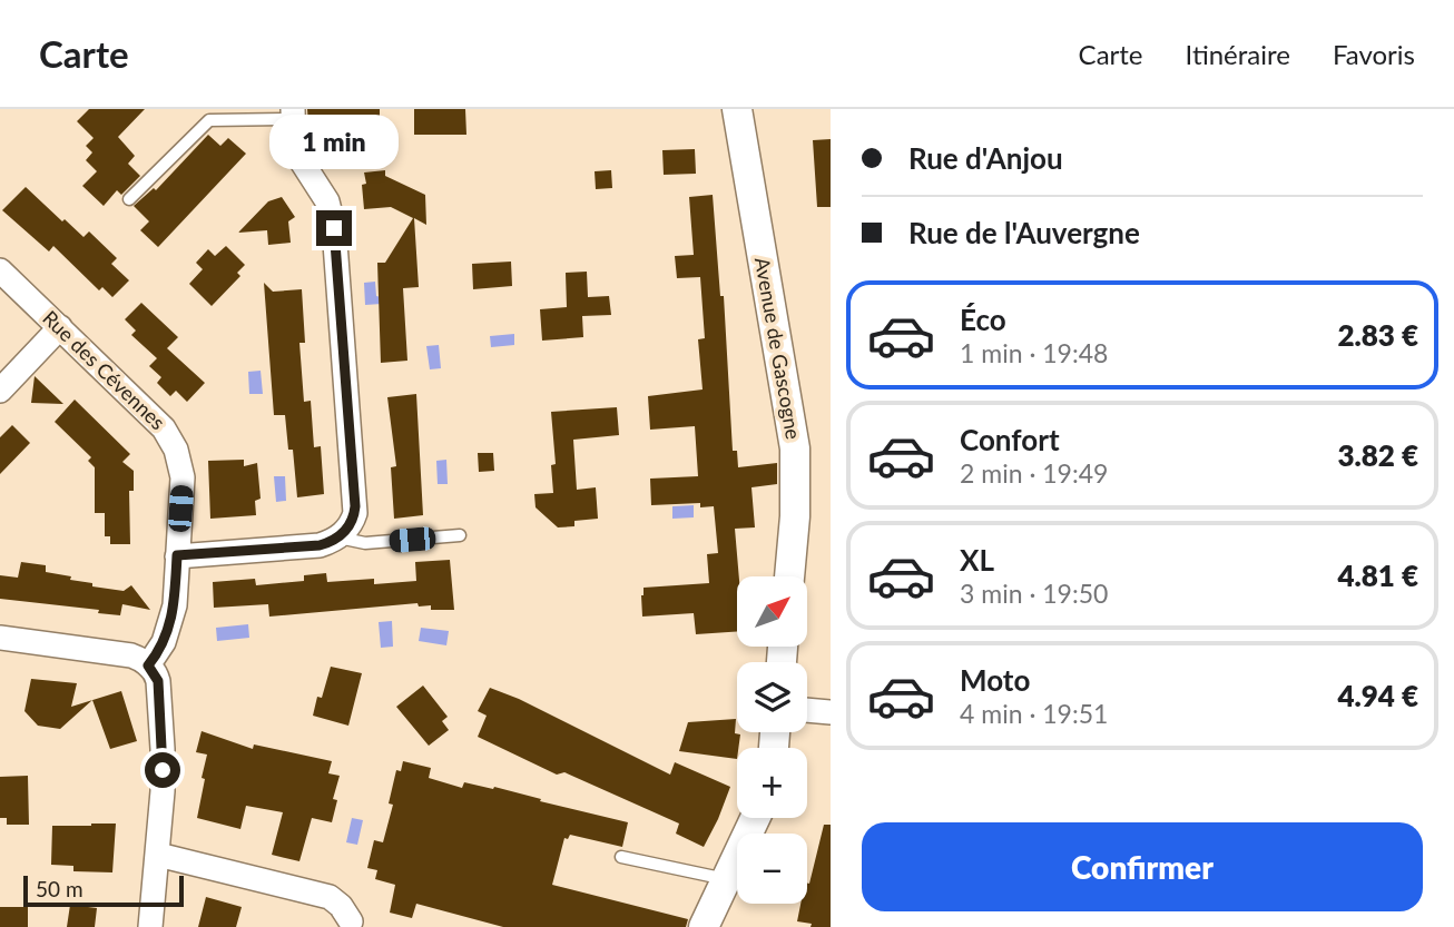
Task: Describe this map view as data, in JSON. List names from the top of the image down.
{
  "streets": {
    "street": ["Avenue de Gascogne", "Rue des Cévennes"]
  },
  "scale_bar": "50 m",
  "north": "top right",
  "page": {
    "header": "Carte",
    "nav": ["Carte", "Itinéraire", "Favoris"],
    "banner": ["Rue d'Anjou", "Rue de l'Auvergne"],
    "bubble": "1 min",
    "list": [
      {
        "name": "Éco",
        "note": "1 min · 19:48",
        "value": "2.83 €"
      },
      {
        "name": "Confort",
        "note": "2 min · 19:49",
        "value": "3.82 €"
      },
      {
        "name": "XL",
        "note": "3 min · 19:50",
        "value": "4.81 €"
      },
      {
        "name": "Moto",
        "note": "4 min · 19:51",
        "value": "4.94 €"
      }
    ],
    "map_buttons": ["+", "−"],
    "buttons": "Confirmer",
    "scale": "50 m"
  }
}
